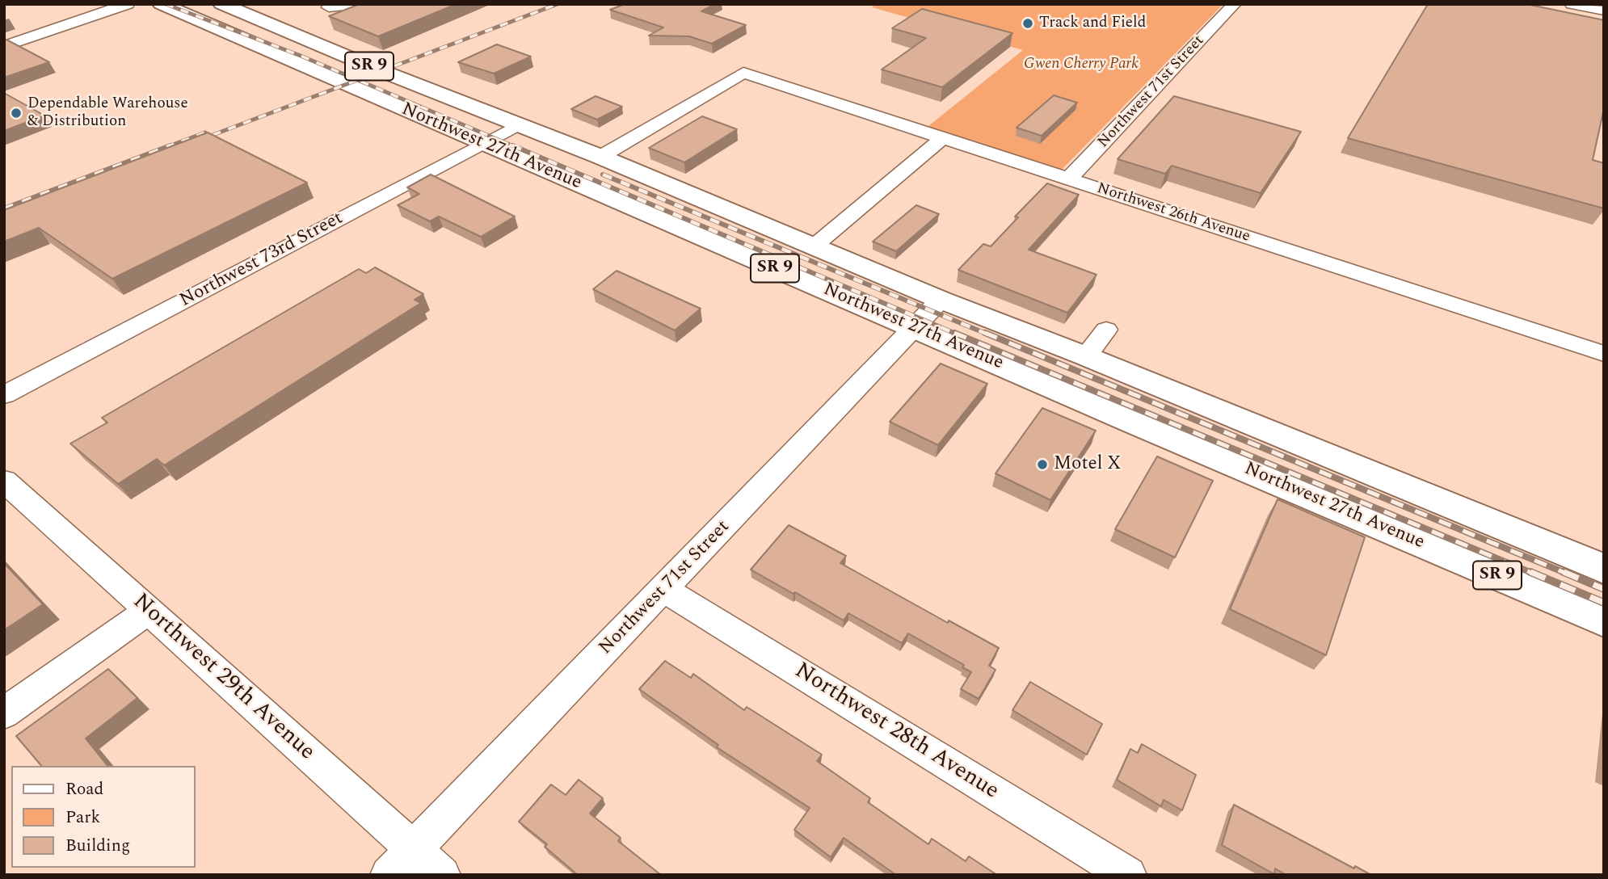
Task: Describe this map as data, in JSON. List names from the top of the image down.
{
  "streets": {
    "main road": ["SR 9", "Northwest 27th Avenue"],
    "street": [
      "Northwest 71st Street",
      "Northwest 26th Avenue",
      "Northwest 73rd Street",
      "Northwest 29th Avenue",
      "Northwest 28th Avenue"
    ]
  },
  "crossings": [
    ["Northwest 71st Street", "Northwest 27th Avenue"],
    ["Northwest 71st Street", "Northwest 26th Avenue"],
    ["Northwest 71st Street", "Northwest 29th Avenue"],
    ["Northwest 71st Street", "Northwest 28th Avenue"],
    ["Northwest 27th Avenue", "Northwest 26th Avenue"],
    ["Northwest 27th Avenue", "Northwest 73rd Street"]
  ],
  "parks": ["Gwen Cherry Park"],
  "places": ["Track and Field", "Dependable Warehouse & Distribution", "Motel X"],
  "legend": ["Road", "Park", "Building"]
}
